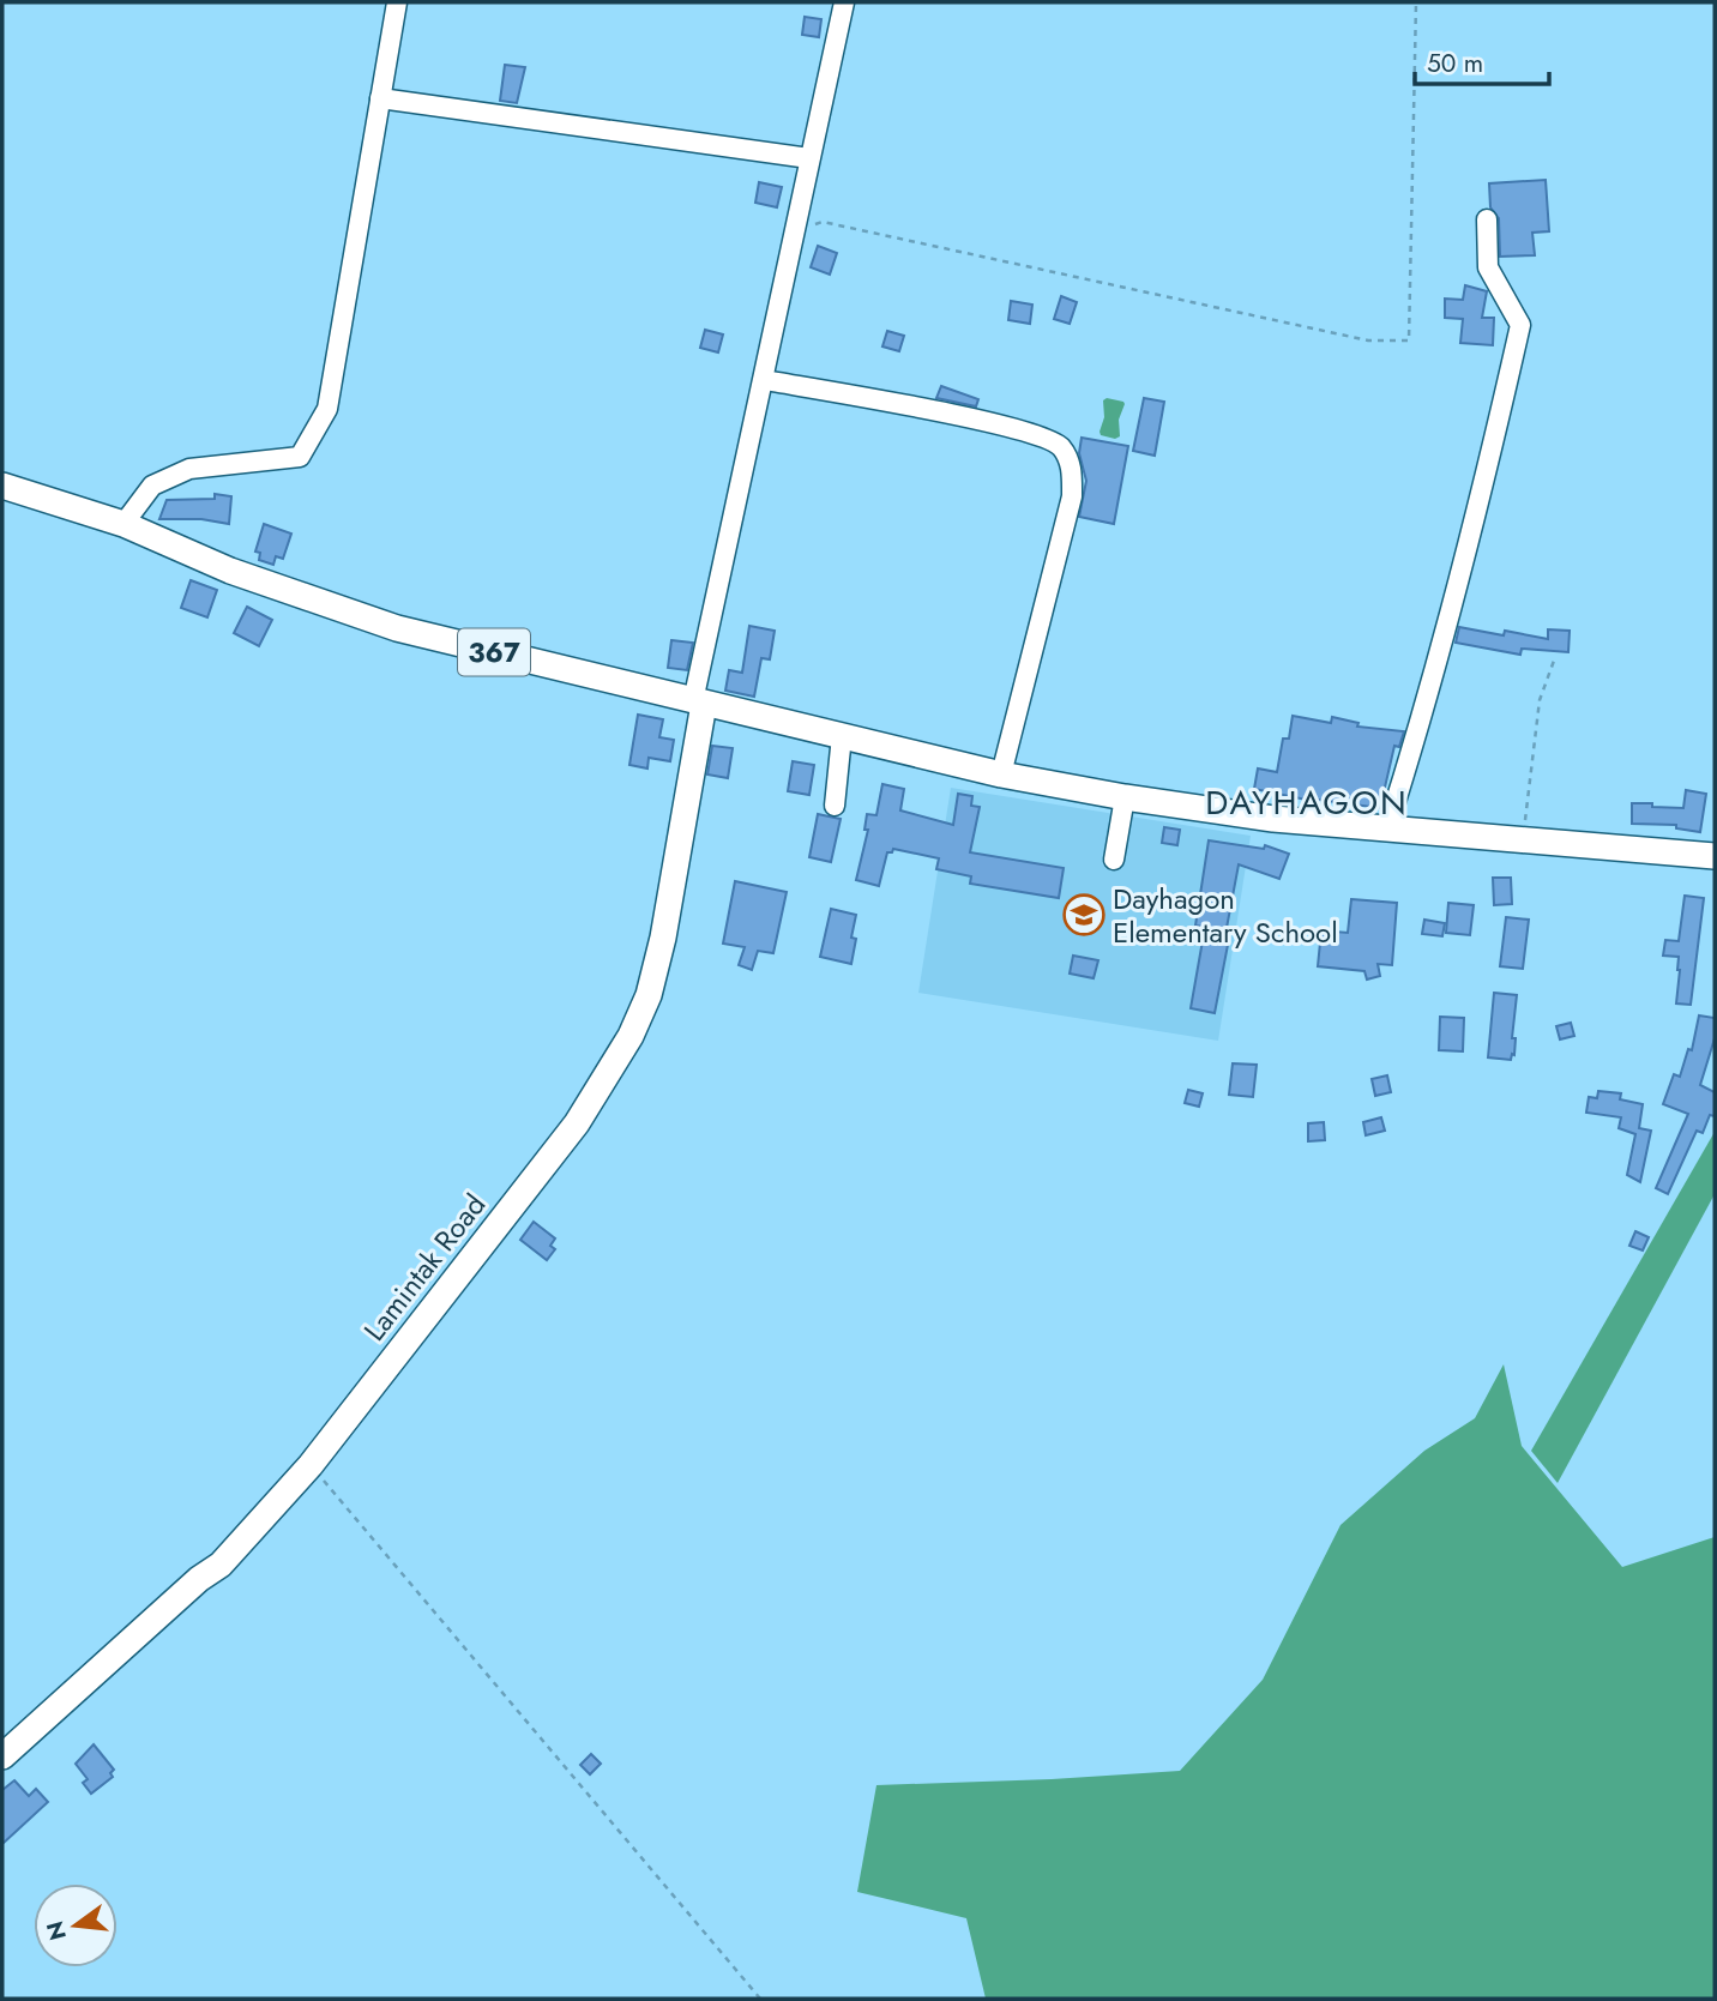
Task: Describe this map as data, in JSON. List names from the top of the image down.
{
  "streets": {
    "main road": ["367", "Lamintak Road"]
  },
  "crossings": [
    ["367", "Lamintak Road"]
  ],
  "districts": ["DAYHAGON"],
  "places": {
    "school or university": ["Dayhagon Elementary School"]
  },
  "scale_bar": "50 m",
  "north": "left"
}
